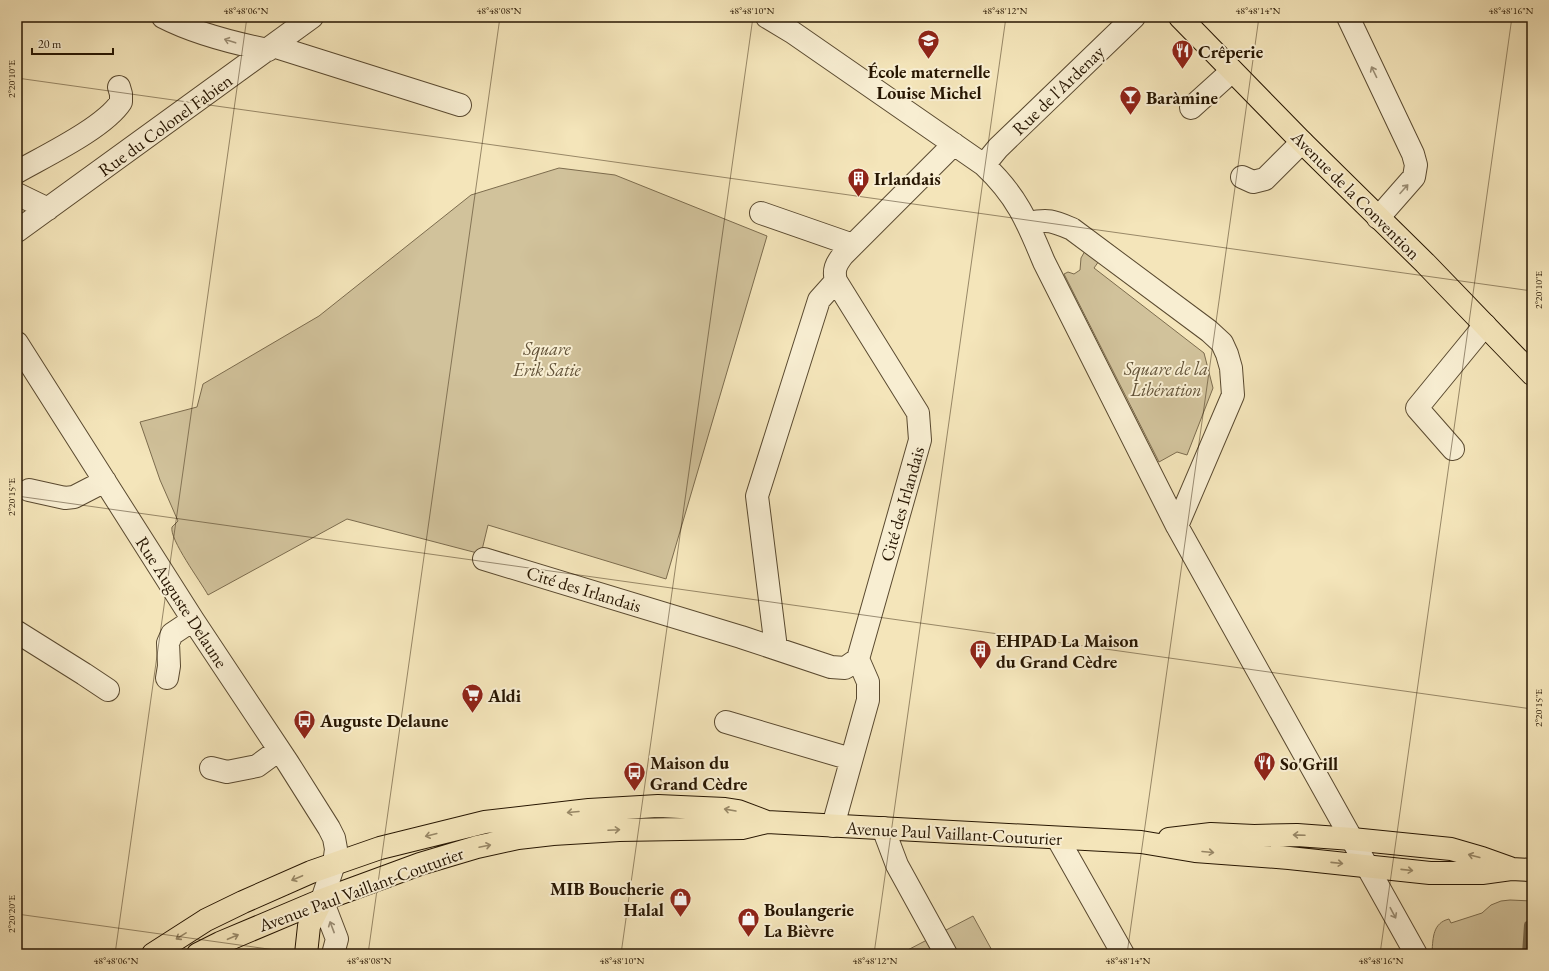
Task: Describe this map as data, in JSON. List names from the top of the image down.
{
  "streets": {
    "main road": ["Avenue de la Convention", "Avenue Paul Vaillant-Couturier"],
    "street": [
      "Rue de l'Ardenay",
      "Rue du Colonel Fabien",
      "Cité des Irlandais",
      "Rue Auguste Delaune"
    ]
  },
  "crossings": [
    ["Rue Auguste Delaune", "Avenue Paul Vaillant-Couturier"]
  ],
  "parks": ["Square Erik Satie", "Square de la Libération"],
  "places": {
    "school or university": ["École maternelle Louise Michel"],
    "restaurant": ["Crêperie", "So'Grill"],
    "bar": ["Baràmine"],
    "building": ["Irlandais", "EHPAD La Maison du Grand Cèdre"],
    "supermarket": ["Aldi"],
    "bus stop": ["Auguste Delaune", "Maison du Grand Cèdre"],
    "shop": ["MIB Boucherie Halal", "Boulangerie La Bièvre"]
  },
  "scale_bar": "20 m",
  "coordinates": [
    "48°48'06\"N",
    "48°48'08\"N",
    "48°48'10\"N",
    "48°48'12\"N",
    "48°48'14\"N",
    "48°48'16\"N",
    "2°20'10\"E",
    "2°20'15\"E",
    "2°20'20\"E"
  ]
}
